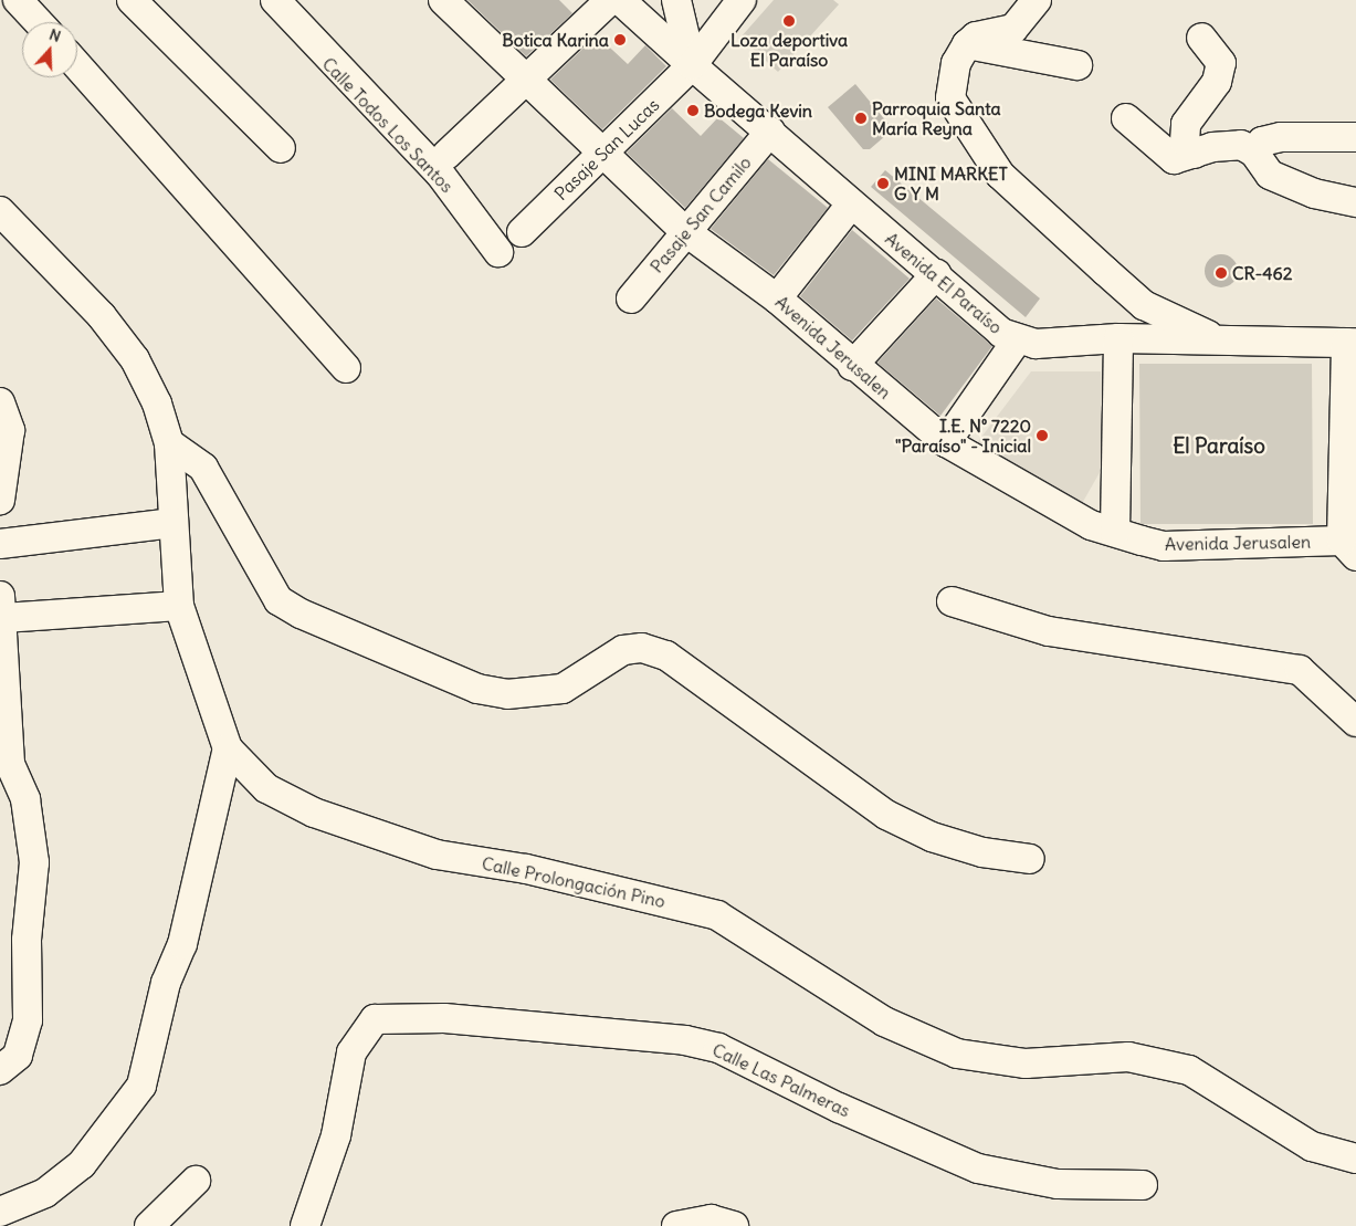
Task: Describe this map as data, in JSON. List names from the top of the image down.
{
  "streets": {
    "street": [
      "Calle Todos Los Santos",
      "Pasaje San Lucas",
      "Pasaje San Camilo",
      "Avenida El Paraíso",
      "Avenida Jerusalen",
      "Calle Prolongación Pino",
      "Calle Las Palmeras"
    ]
  },
  "crossings": [
    ["Pasaje San Lucas", "Avenida El Paraíso"],
    ["Pasaje San Lucas", "Avenida Jerusalen"],
    ["Pasaje San Camilo", "Avenida El Paraíso"],
    ["Pasaje San Camilo", "Avenida Jerusalen"]
  ],
  "districts": ["El Paraíso"],
  "places": [
    "Loza deportiva El Paraíso",
    "Botica Karina",
    "Bodega Kevin",
    "Parroquia Santa María Reyna",
    "MINI MARKET G Y M",
    "CR-462",
    "I.E. N° 7220 \"Paraíso\" - Inicial"
  ],
  "north": "top"
}
